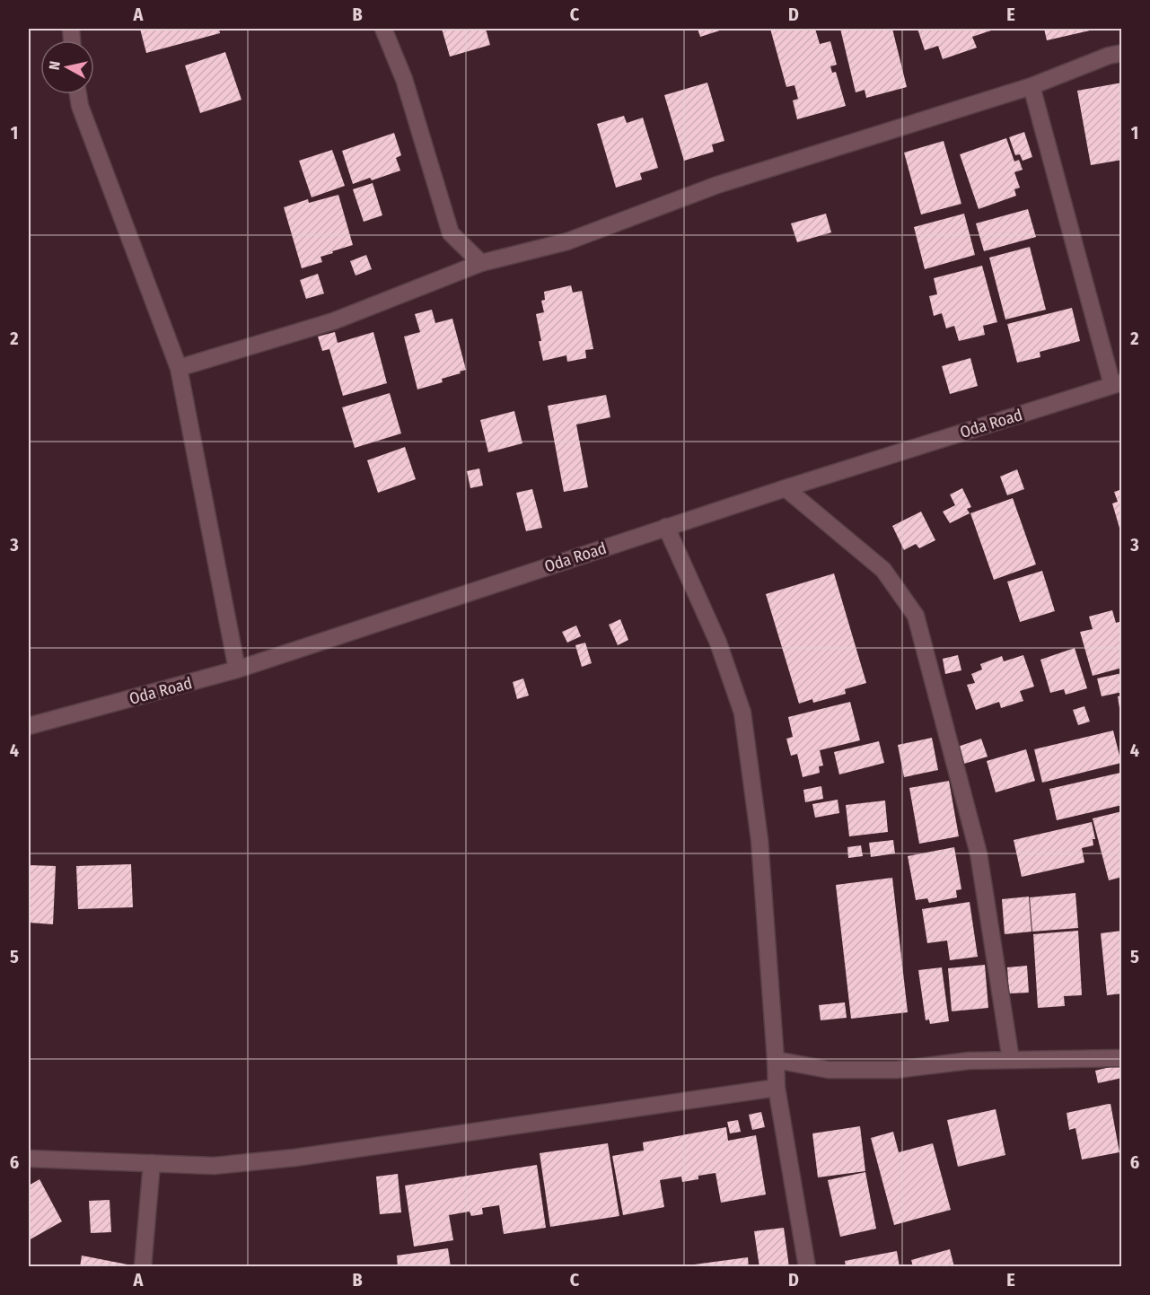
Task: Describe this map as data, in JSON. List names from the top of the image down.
{
  "streets": {
    "street": ["Oda Road"]
  },
  "north": "left",
  "grid": {
    "columns": [
      "A",
      "B",
      "C",
      "D",
      "E"
    ],
    "rows": [
      "1",
      "2",
      "3",
      "4",
      "5",
      "6"
    ]
  }
}
